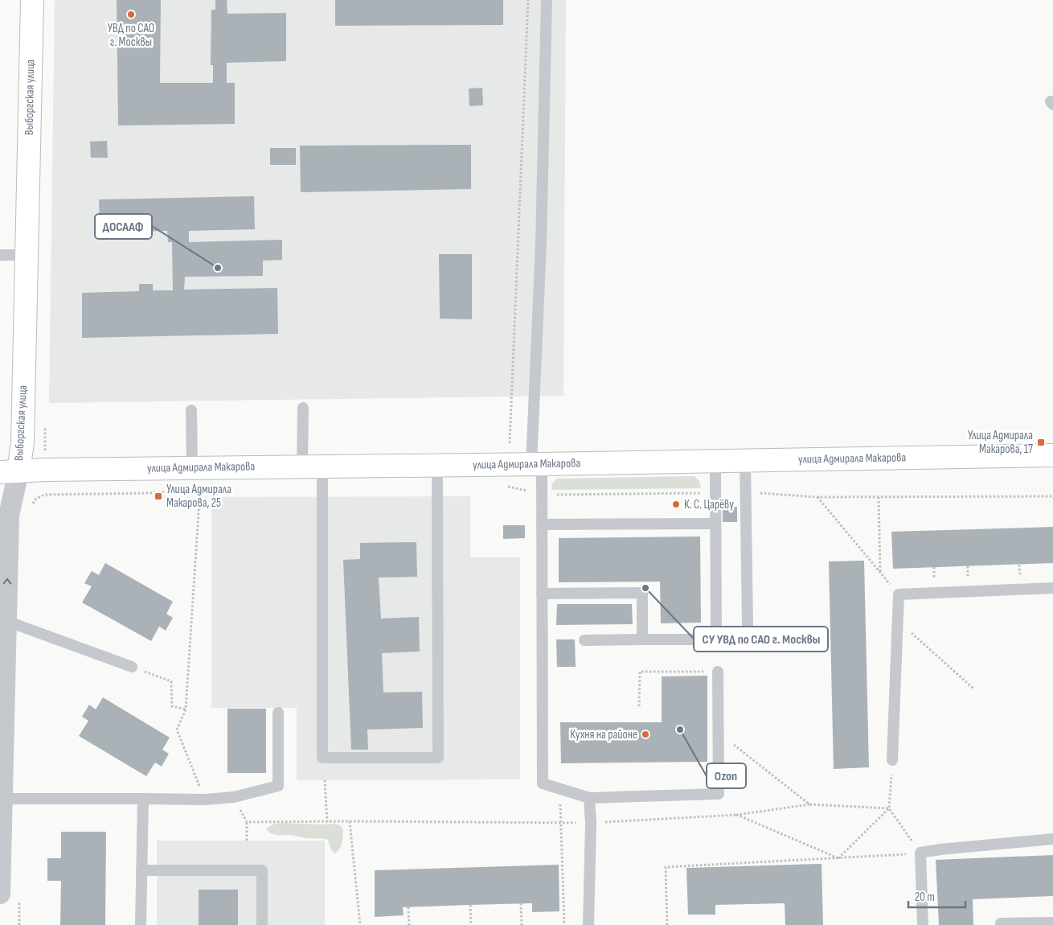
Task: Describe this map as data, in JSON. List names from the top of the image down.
{
  "streets": {
    "street": ["Выборгская улица", "улица Адмирала Макарова"]
  },
  "crossings": [
    ["Выборгская улица", "улица Адмирала Макарова"]
  ],
  "places": {
    "other": [
      "УВД по САО г. Москвы",
      "ДОСААФ",
      "К. С. Царёву",
      "СУ УВД по САО г. Москвы",
      "Ozon",
      "Кухня на районе"
    ],
    "transit": ["Улица Адмирала Макарова, 17", "Улица Адмирала Макарова, 25"]
  },
  "scale_bar": "20 m"
}
